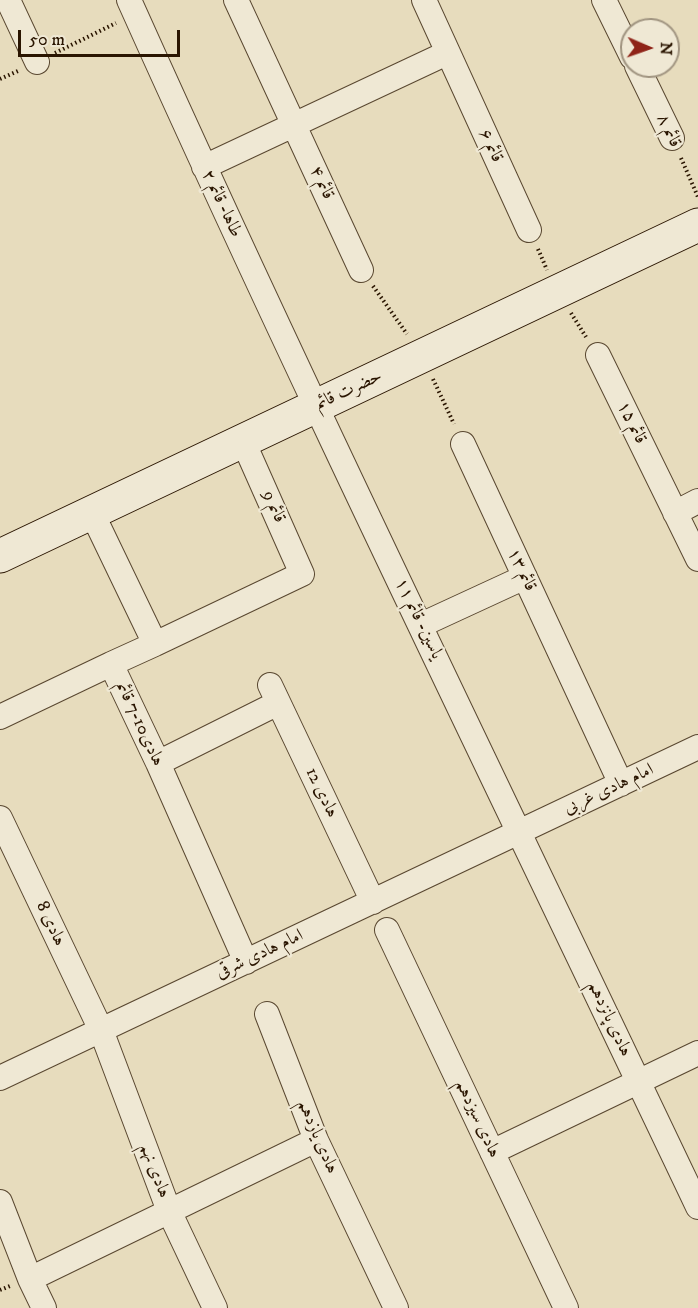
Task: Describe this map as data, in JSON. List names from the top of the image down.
{
  "streets": {
    "street": [
      "قائم ۸",
      "قائم ۶",
      "قائم ۴",
      "طاها- قائم ۲",
      "حضرت قائم",
      "قائم ۱۵",
      "قائم 9",
      "قائم ۱۳",
      "یاسین- قائم ۱۱",
      "هادی10-7 قائم",
      "امام هادی غربی",
      "12 هادی",
      "هادی 8",
      "امام هادی شرقی",
      "هادی پانزدهم",
      "هادی سیزدهم",
      "هادی یازدهم",
      "هادی نهم"
    ]
  },
  "crossings": [
    ["طاها- قائم ۲", "حضرت قائم"],
    ["طاها- قائم ۲", "یاسین- قائم ۱۱"],
    ["حضرت قائم", "قائم 9"],
    ["حضرت قائم", "یاسین- قائم ۱۱"],
    ["قائم 9", "هادی10-7 قائم"],
    ["قائم ۱۳", "امام هادی غربی"],
    ["یاسین- قائم ۱۱", "امام هادی غربی"],
    ["یاسین- قائم ۱۱", "امام هادی شرقی"],
    ["یاسین- قائم ۱۱", "هادی پانزدهم"],
    ["هادی10-7 قائم", "12 هادی"],
    ["هادی10-7 قائم", "امام هادی شرقی"],
    ["امام هادی غربی", "امام هادی شرقی"],
    ["امام هادی غربی", "هادی پانزدهم"],
    ["12 هادی", "امام هادی شرقی"],
    ["هادی 8", "امام هادی شرقی"],
    ["هادی 8", "هادی نهم"],
    ["امام هادی شرقی", "هادی پانزدهم"],
    ["امام هادی شرقی", "هادی نهم"]
  ],
  "scale_bar": "50 m",
  "north": "right"
}
